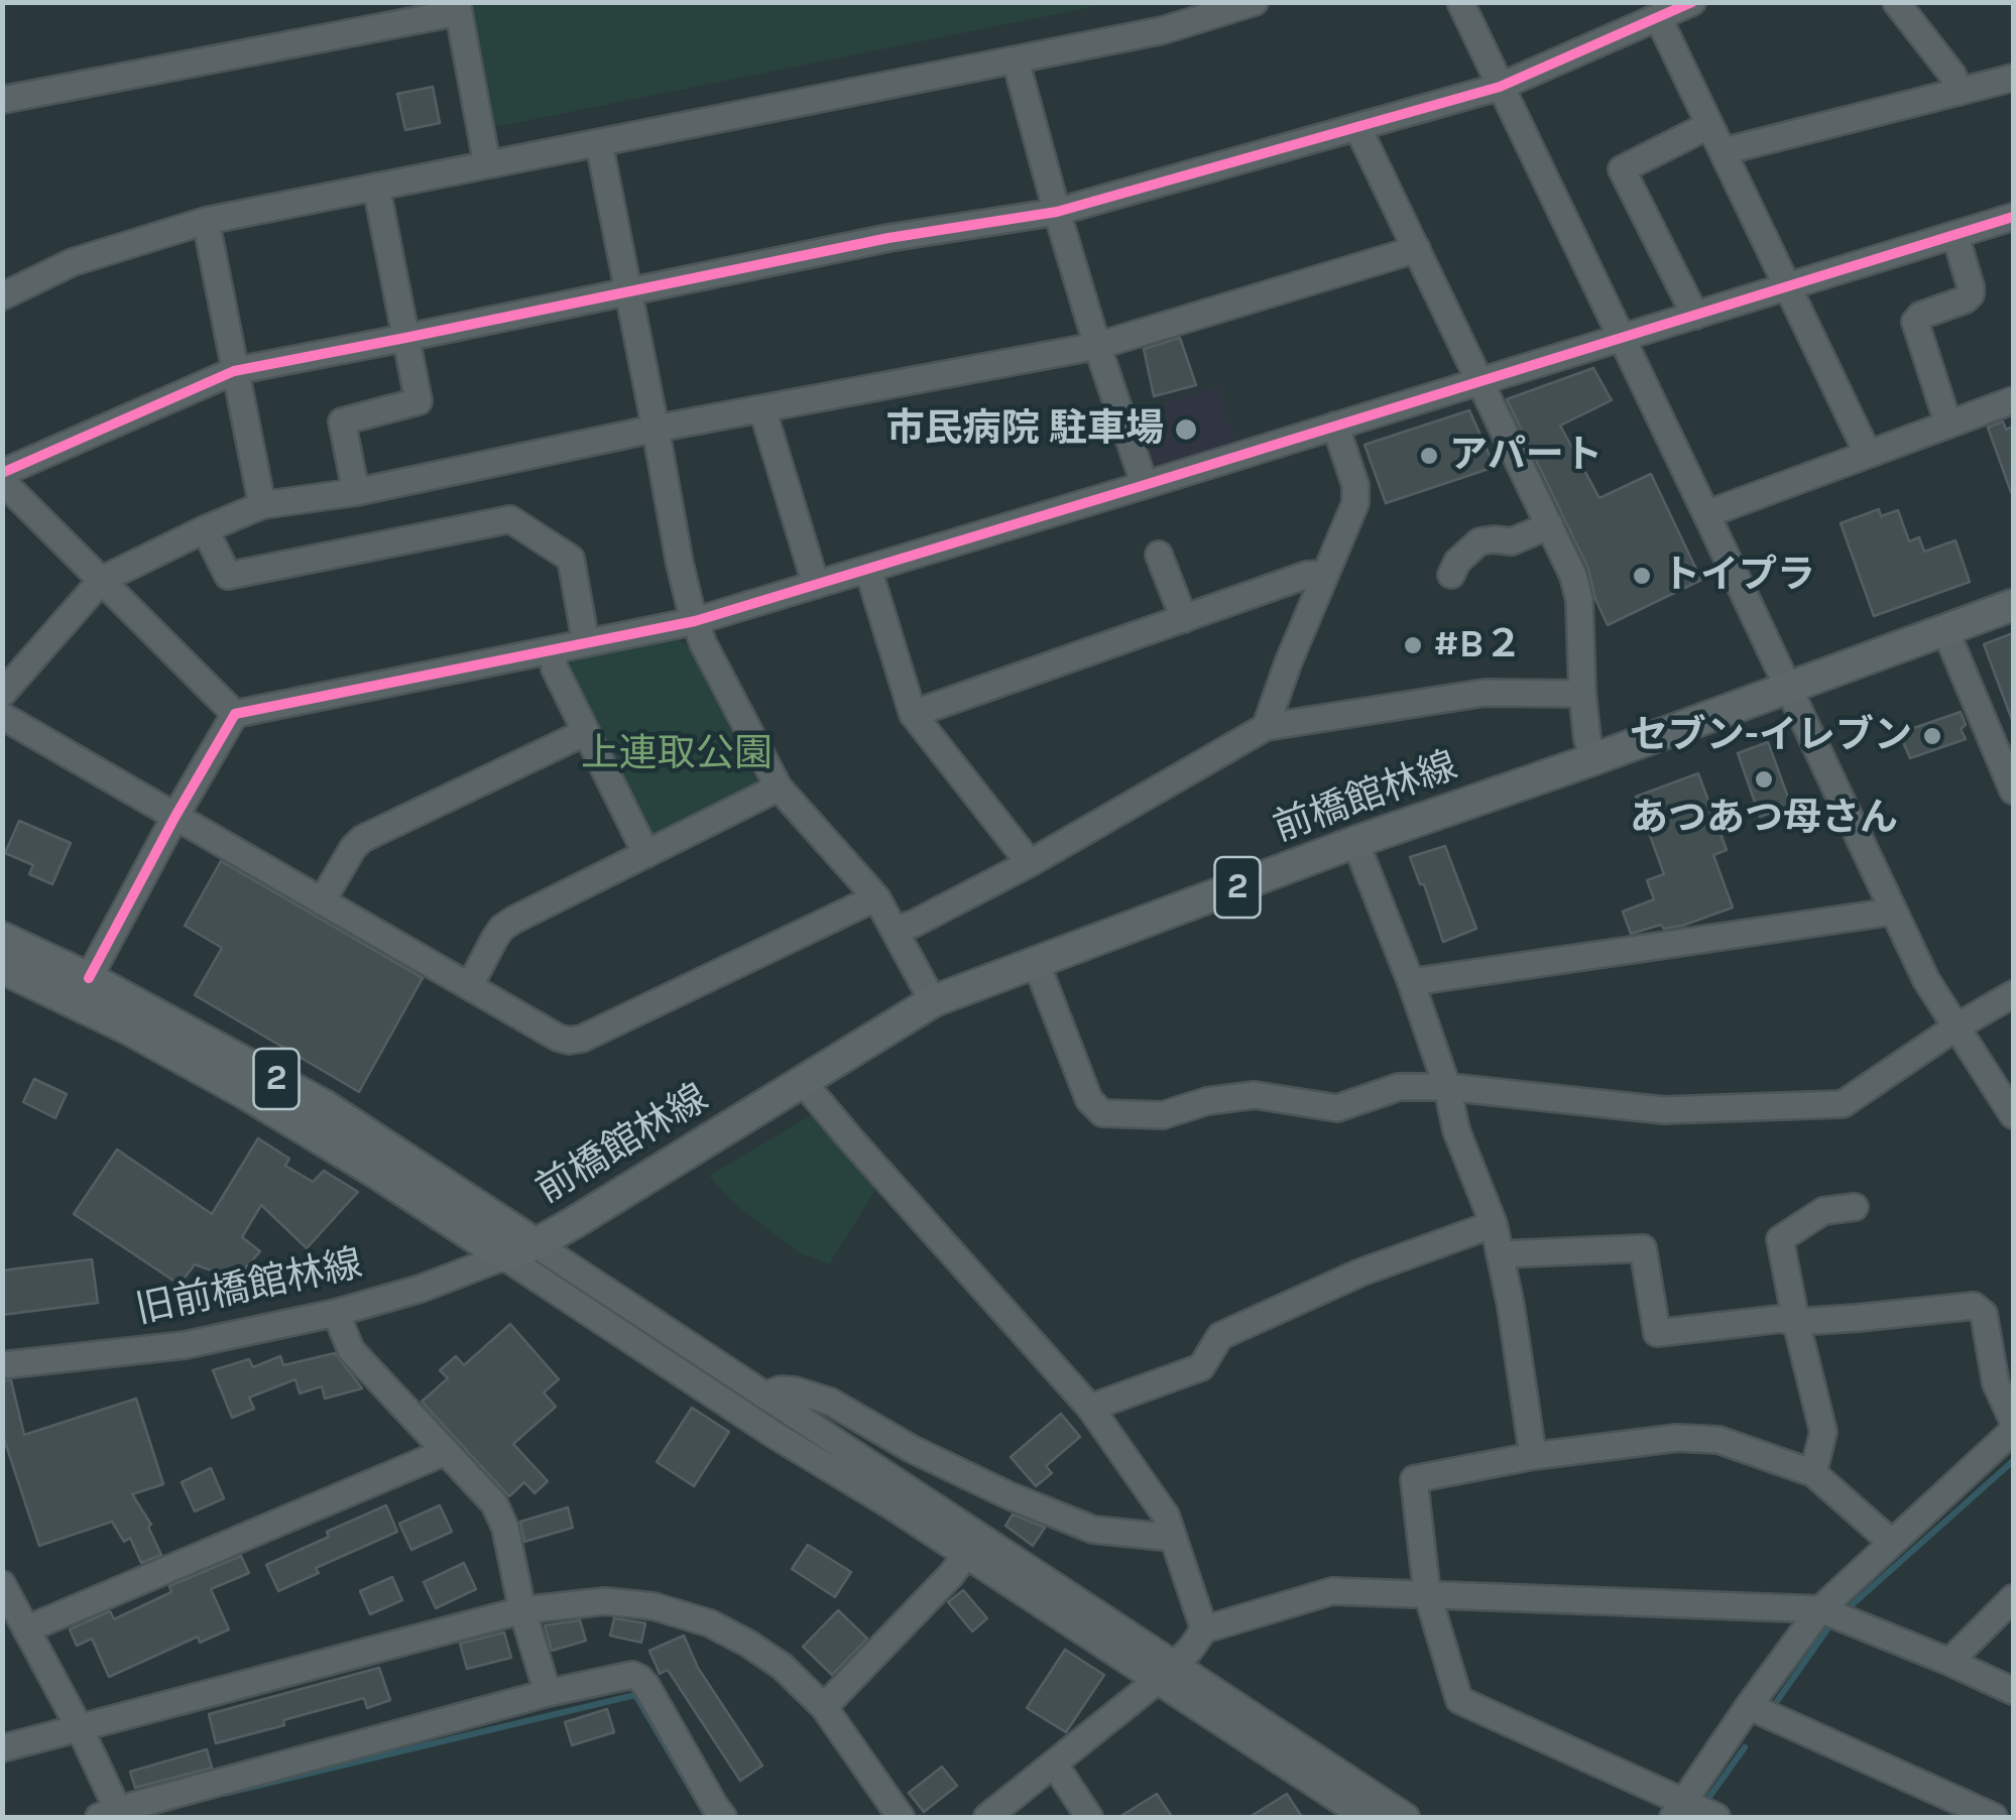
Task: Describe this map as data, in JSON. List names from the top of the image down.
{
  "streets": {
    "main road": ["前橋館林線", "2"],
    "street": ["旧前橋館林線"]
  },
  "crossings": [
    ["前橋館林線", "2"],
    ["前橋館林線", "旧前橋館林線"],
    ["2", "旧前橋館林線"]
  ],
  "parks": ["上連取公園"],
  "places": [
    "市民病院 駐車場",
    "アパート",
    "トイプラ",
    "#B２",
    "セブン-イレブン",
    "あつあつ母さん"
  ]
}
